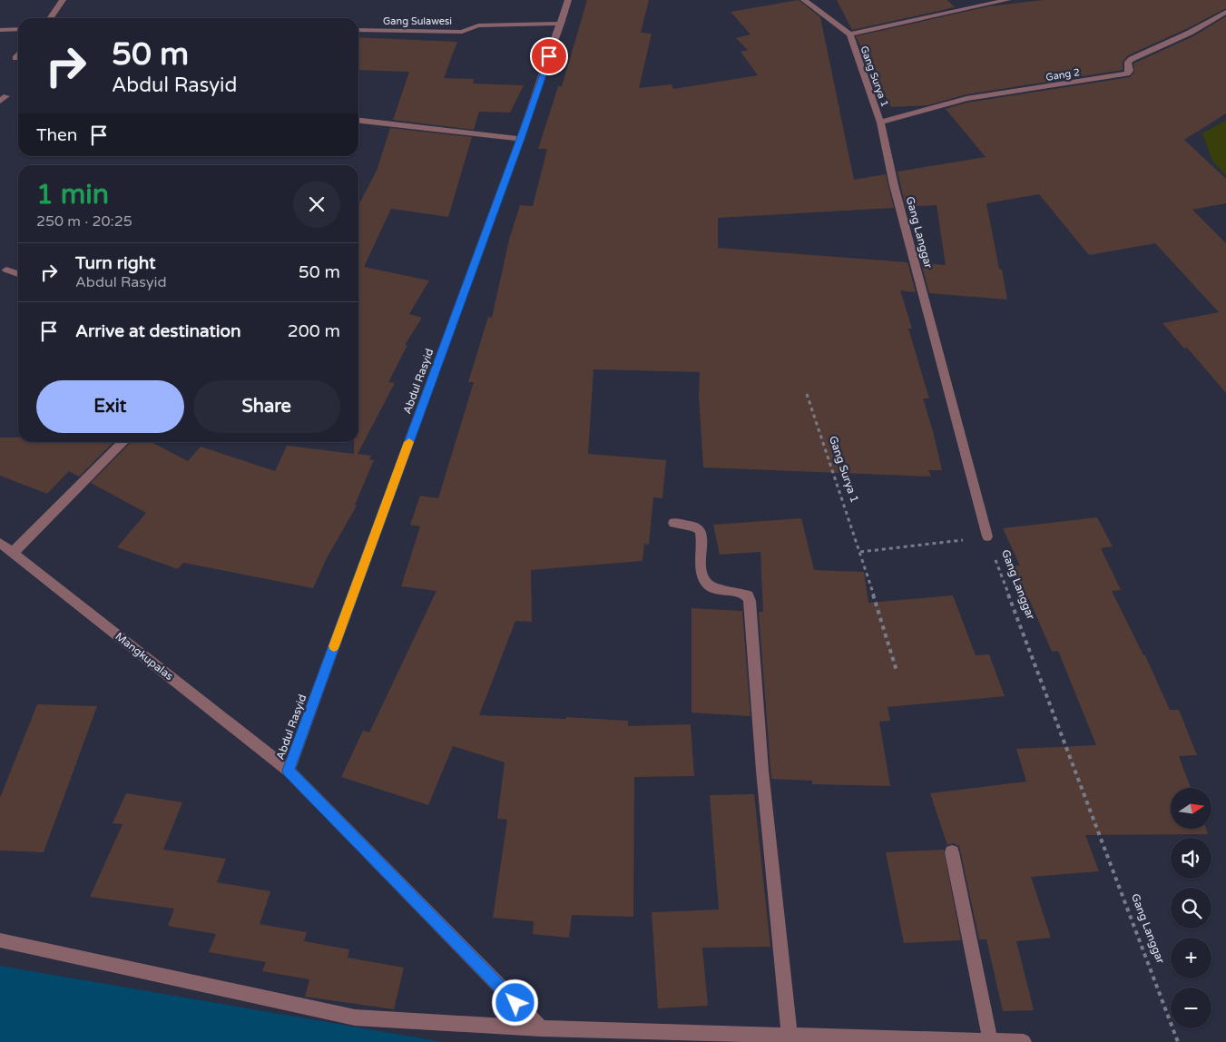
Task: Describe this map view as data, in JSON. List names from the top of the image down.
{
  "streets": {
    "street": [
      "Gang Sulawesi",
      "Gang 2",
      "Gang Surya 1",
      "Gang Langgar",
      "Abdul Rasyid",
      "Mangkupalas"
    ]
  },
  "crossings": [
    ["Gang Sulawesi", "Abdul Rasyid"],
    ["Gang 2", "Gang Surya 1"],
    ["Gang 2", "Gang Langgar"],
    ["Gang Surya 1", "Gang Langgar"],
    ["Abdul Rasyid", "Mangkupalas"]
  ],
  "north": "right",
  "page": {
    "turn": ["50 m", "Abdul Rasyid"],
    "then": "Then",
    "heading": ["1 min", "250 m · 20:25"],
    "list": [
      {
        "name": "Turn right",
        "note": "Abdul Rasyid",
        "value": "50 m"
      },
      {
        "name": "Arrive at destination",
        "value": "200 m"
      }
    ],
    "buttons": ["Exit", "Share"],
    "map_buttons": ["+", "−"]
  }
}
